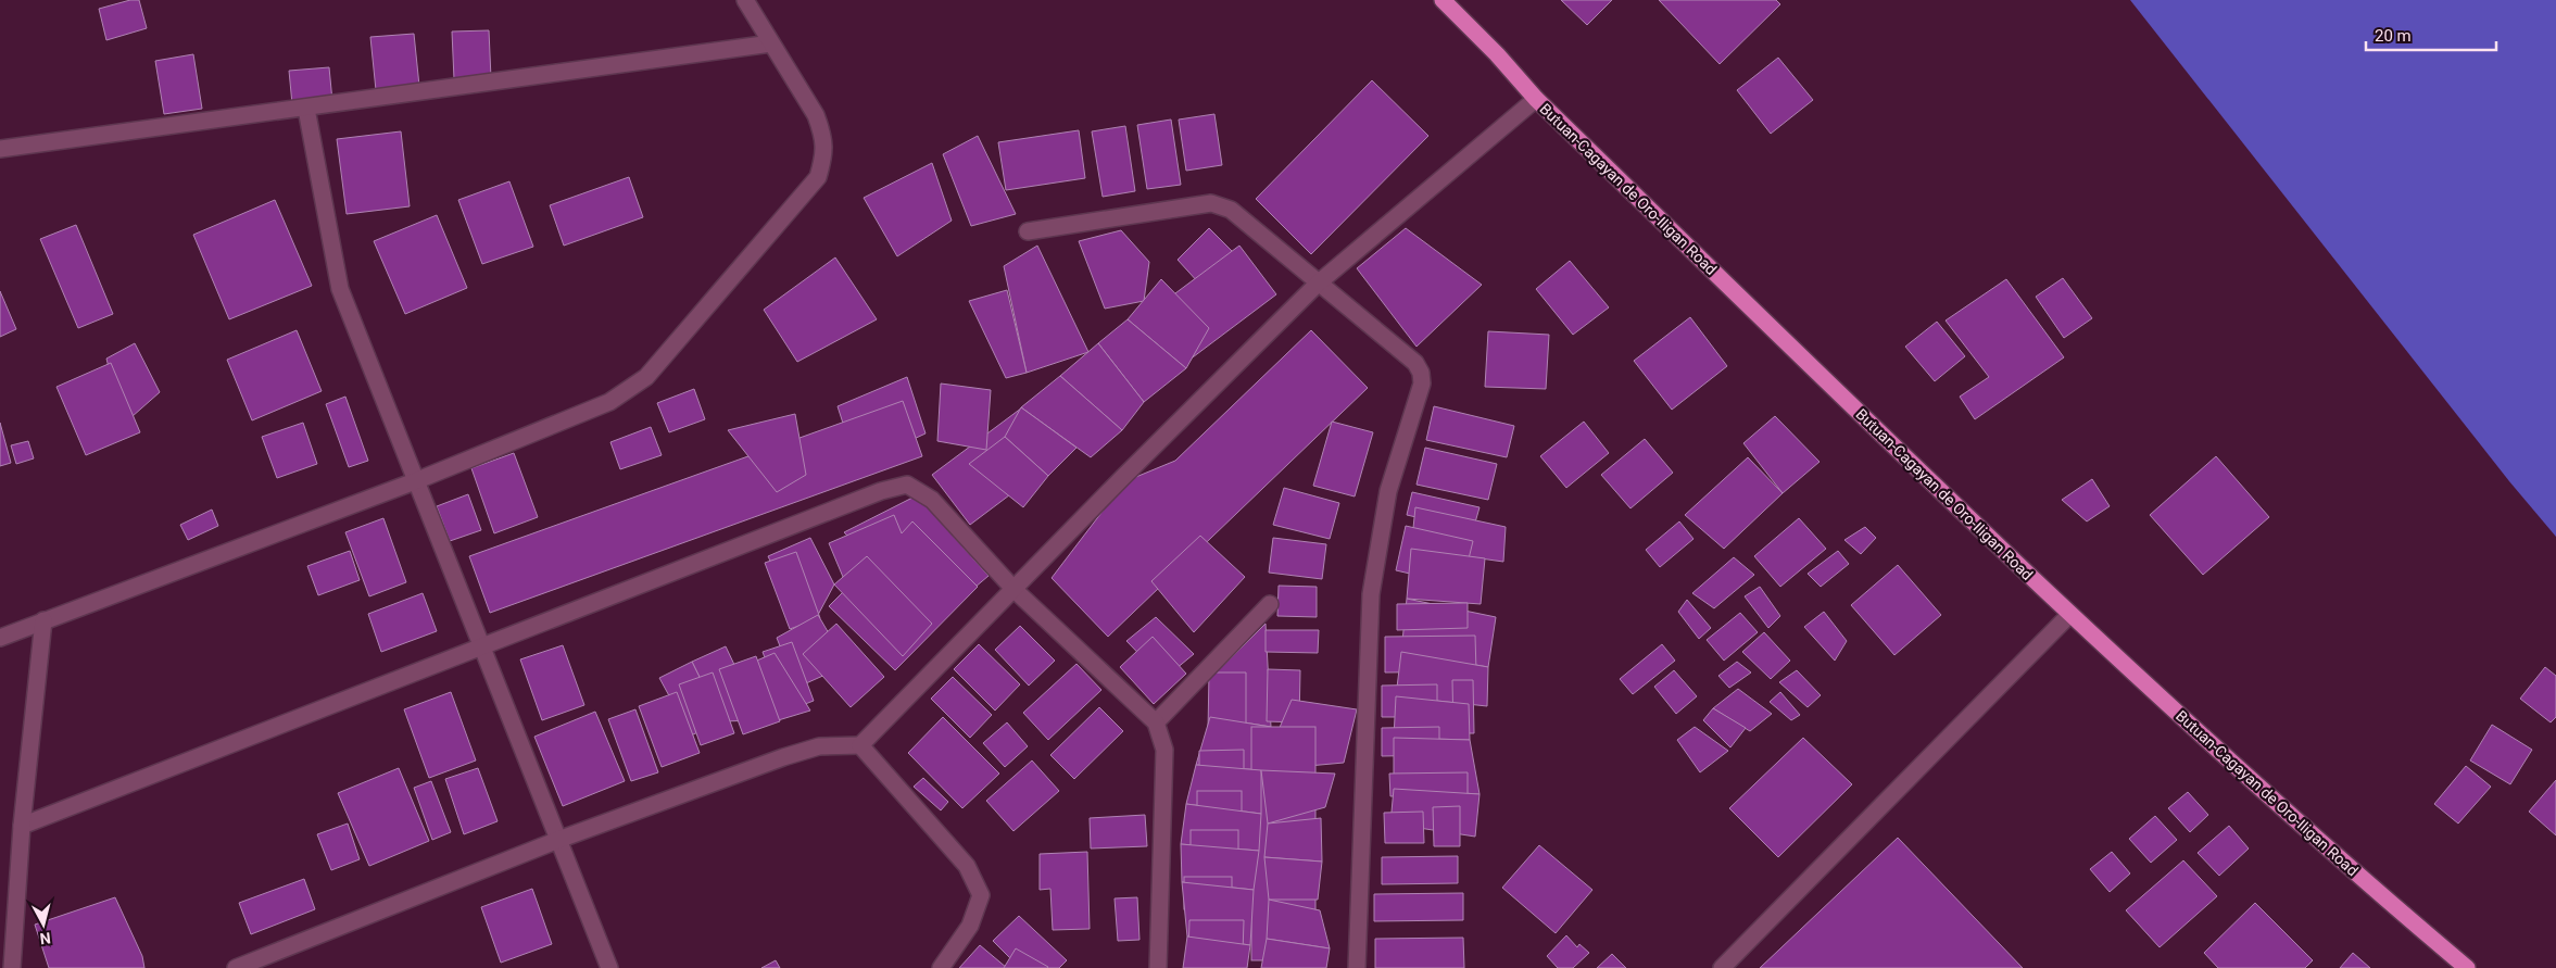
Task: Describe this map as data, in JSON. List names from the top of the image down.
{
  "streets": {
    "highway": ["Butuan-Cagayan de Oro-Iligan Road"]
  },
  "scale_bar": "20 m",
  "north": "bottom"
}
